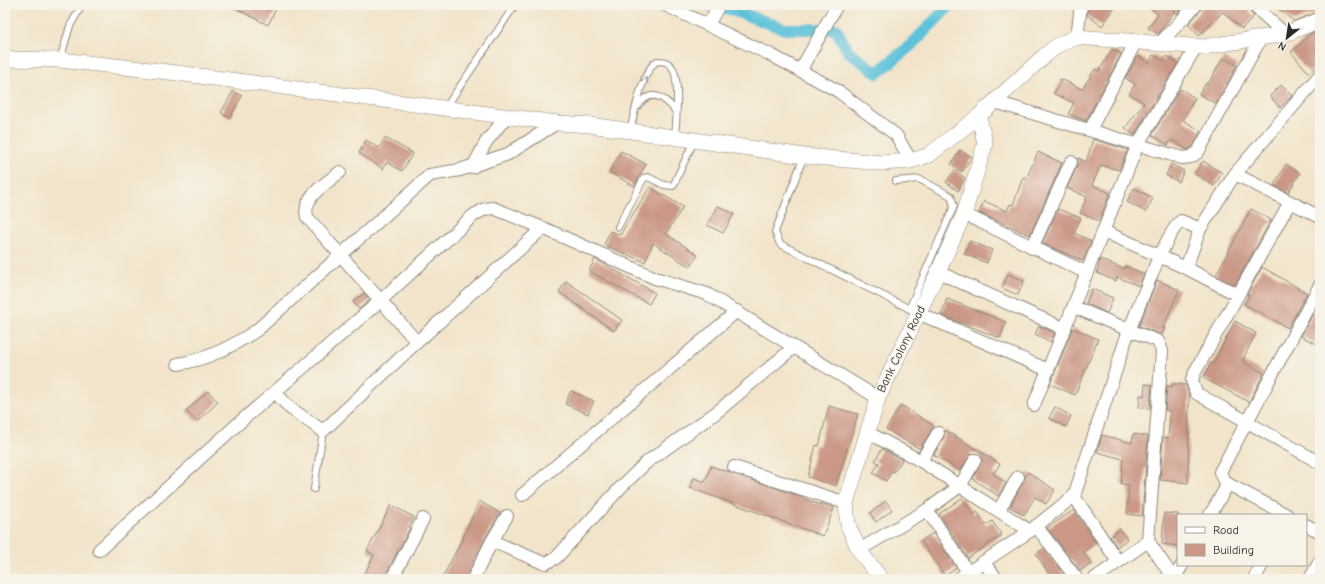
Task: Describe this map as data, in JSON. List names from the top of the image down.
{
  "streets": {
    "street": ["Bank Colony Road"]
  },
  "legend": ["Road", "Building"],
  "north": "bottom left"
}
